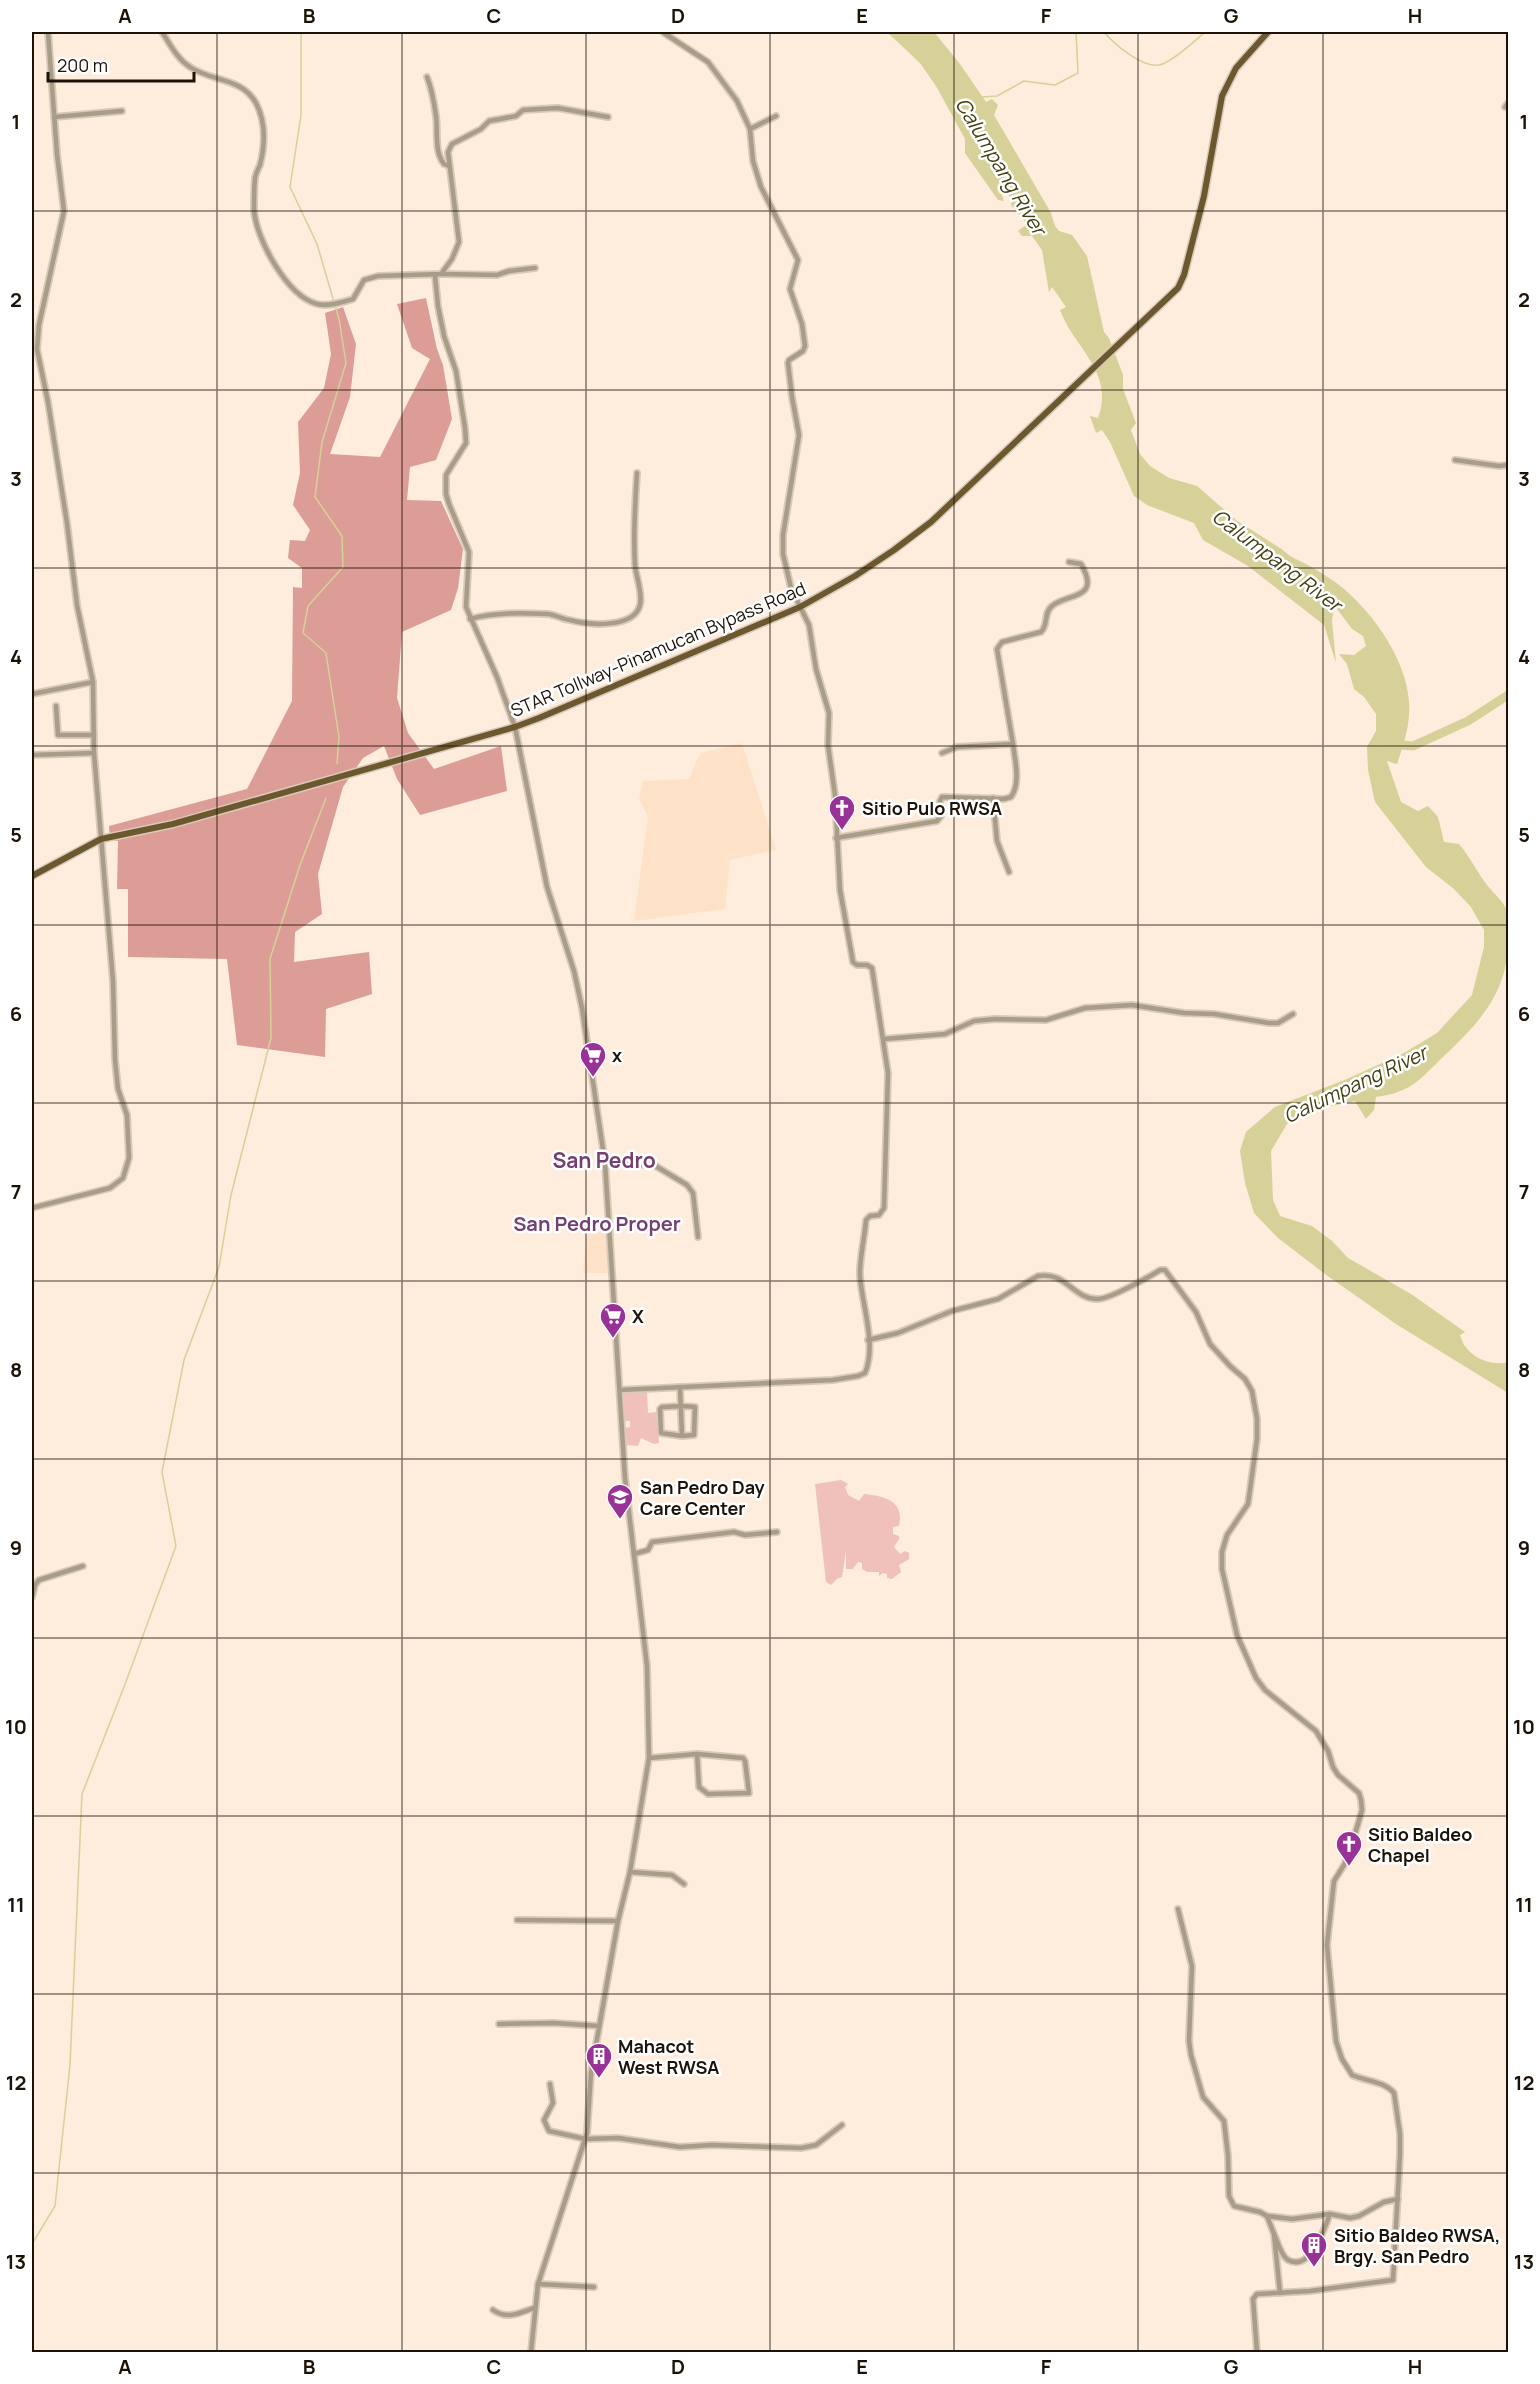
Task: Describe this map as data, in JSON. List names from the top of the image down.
{
  "streets": {
    "main road": ["STAR Tollway-Pinamucan Bypass Road"]
  },
  "districts": ["San Pedro", "San Pedro Proper"],
  "water": ["Calumpang River"],
  "places": {
    "church": ["Sitio Pulo RWSA", "Sitio Baldeo Chapel"],
    "supermarket": ["x", "X"],
    "school or university": ["San Pedro Day Care Center"],
    "building": ["Mahacot West RWSA", "Sitio Baldeo RWSA, Brgy. San Pedro"]
  },
  "scale_bar": "200 m",
  "grid": {
    "columns": [
      "A",
      "B",
      "C",
      "D",
      "E",
      "F",
      "G",
      "H"
    ],
    "rows": [
      "1",
      "2",
      "3",
      "4",
      "5",
      "6",
      "7",
      "8",
      "9",
      "10",
      "11",
      "12",
      "13"
    ]
  }
}
